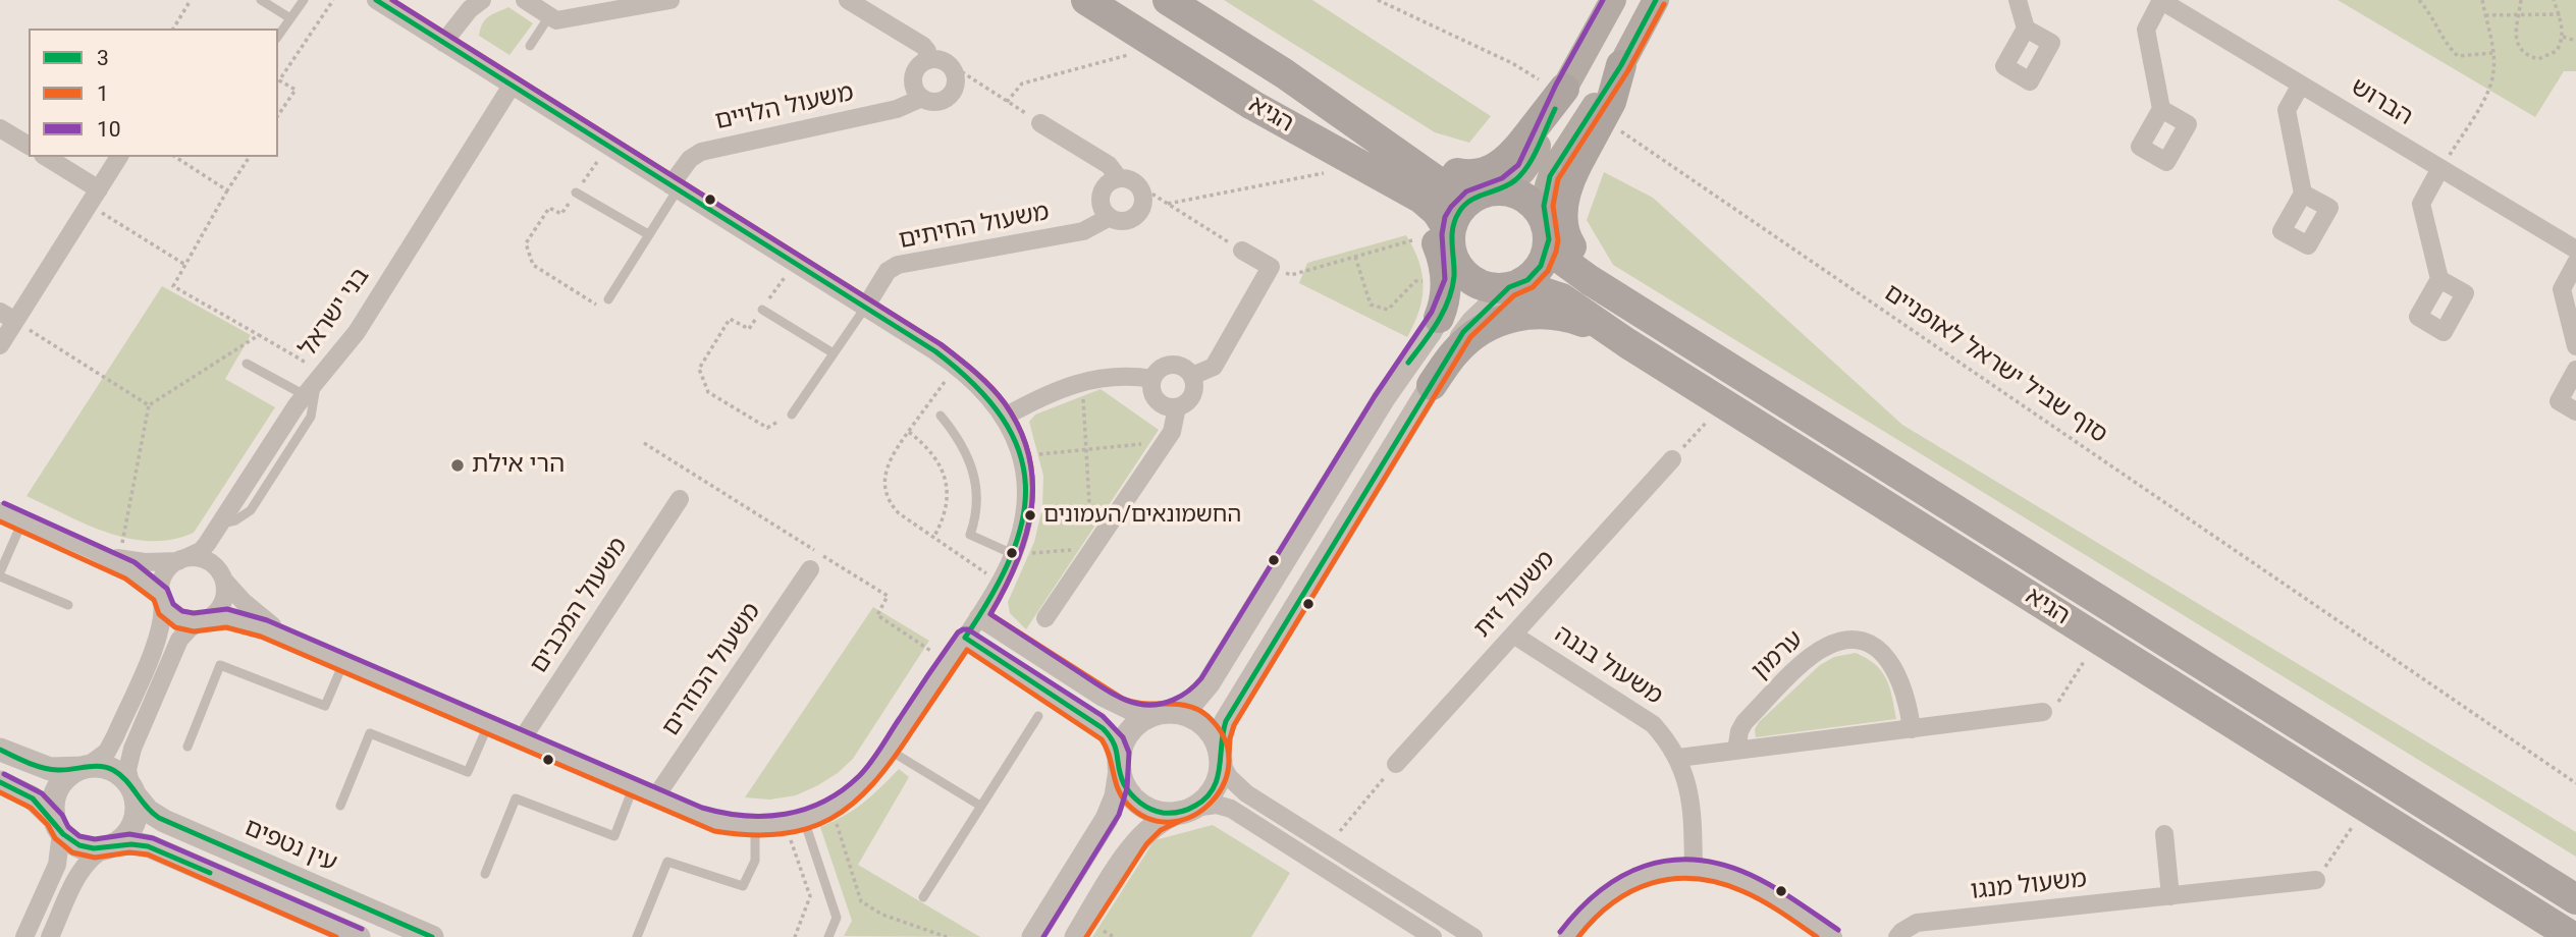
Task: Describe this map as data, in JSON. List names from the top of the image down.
{
  "streets": {
    "highway": ["הגיא"],
    "street": [
      "הברוש",
      "משעול הלויים",
      "משעול החיתים",
      "בני ישראל",
      "משעול זית",
      "משעול המכבים",
      "ערמון",
      "משעול בננה",
      "משעול הכוזרים",
      "עין נטפים",
      "משעול מנגו"
    ],
    "path": ["סוף שביל ישראל לאופניים"]
  },
  "crossings": [
    ["משעול זית", "משעול בננה"]
  ],
  "places": ["הרי אילת", "החשמונאים/העמונים"],
  "lines": ["transit line 3", "transit line 1", "transit line 10"],
  "legend": ["3", "1", "10"]
}
